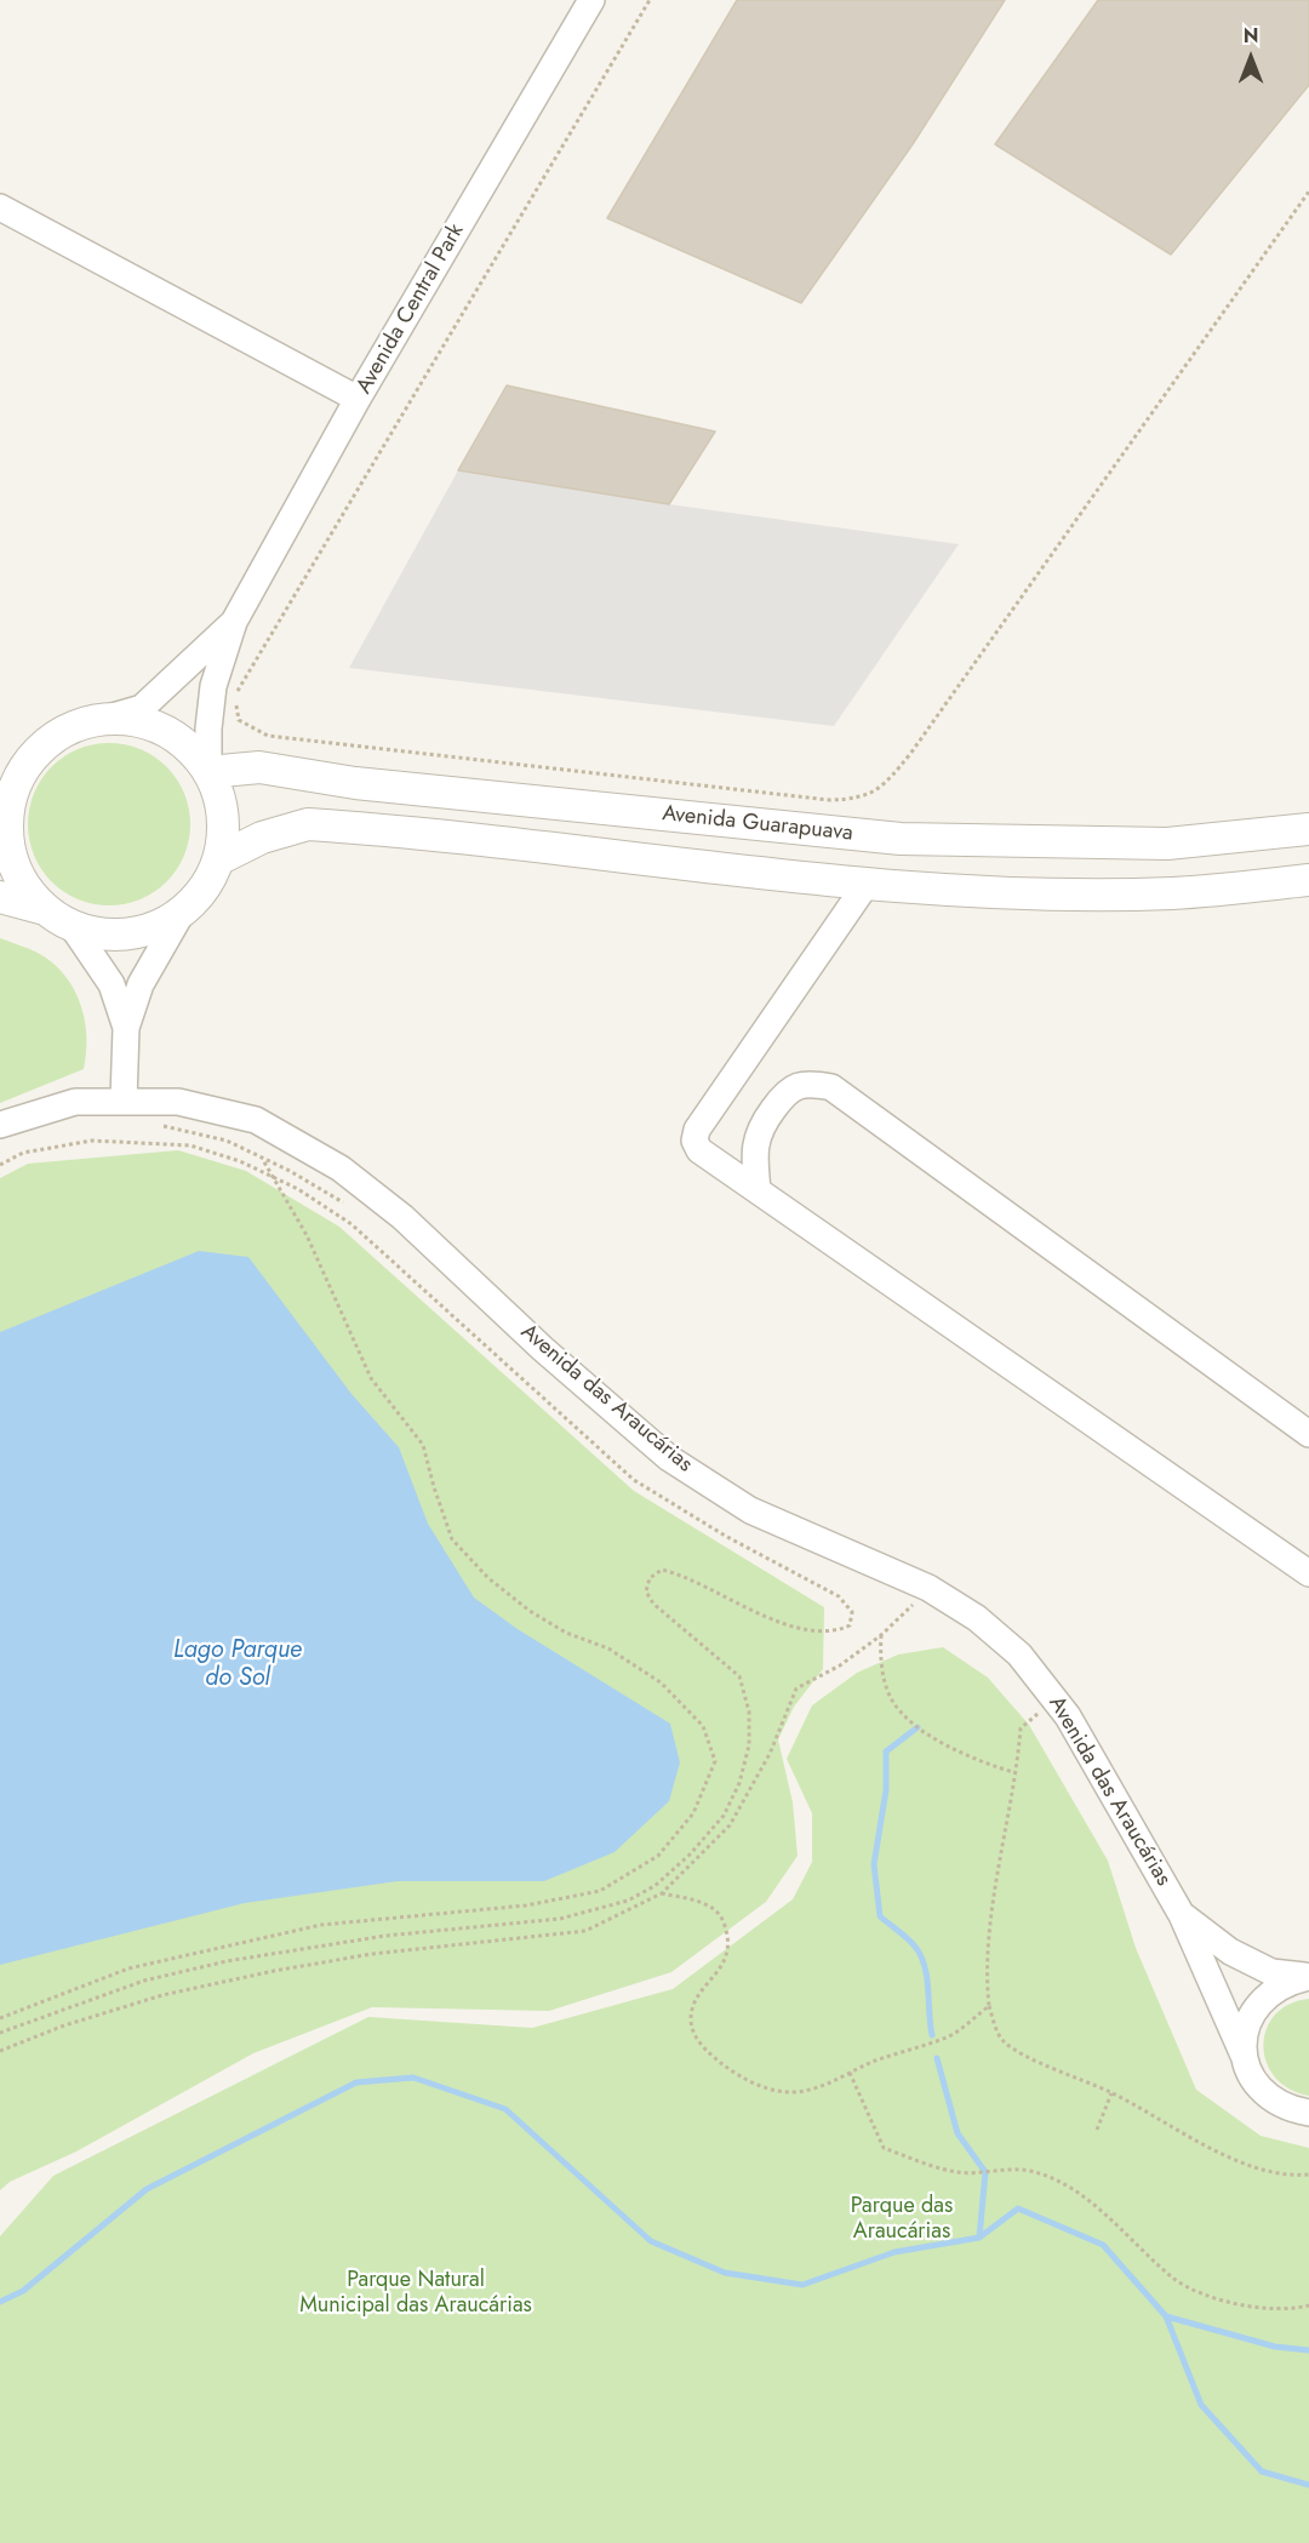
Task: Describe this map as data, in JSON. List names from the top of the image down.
{
  "streets": {
    "street": ["Avenida Central Park", "Avenida Guarapuava", "Avenida das Araucárias"]
  },
  "water": ["Lago Parque do Sol"],
  "parks": ["Parque das Araucárias", "Parque Natural Municipal das Araucárias"],
  "north": "top"
}
